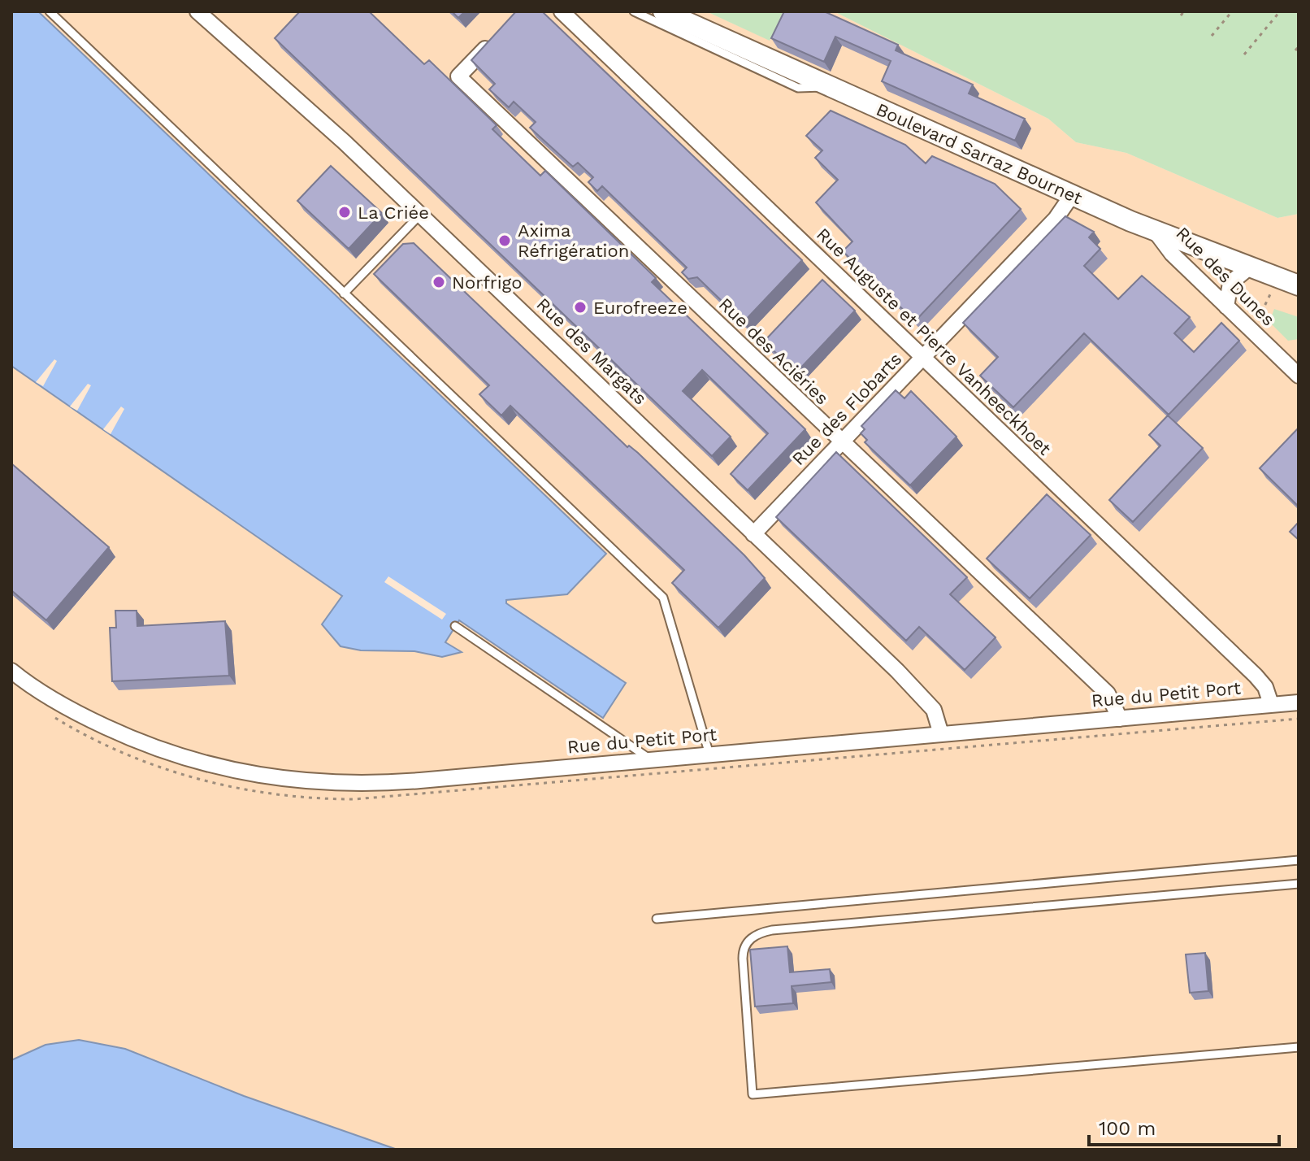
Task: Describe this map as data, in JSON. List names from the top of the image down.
{
  "streets": {
    "street": [
      "Boulevard Sarraz Bournet",
      "Rue des Dunes",
      "Rue Auguste et Pierre Vanheeckhoet",
      "Rue des Margats",
      "Rue des Aciéries",
      "Rue des Flobarts",
      "Rue du Petit Port"
    ]
  },
  "crossings": [
    ["Boulevard Sarraz Bournet", "Rue des Dunes"],
    ["Boulevard Sarraz Bournet", "Rue des Flobarts"],
    ["Rue Auguste et Pierre Vanheeckhoet", "Rue des Flobarts"],
    ["Rue Auguste et Pierre Vanheeckhoet", "Rue du Petit Port"],
    ["Rue des Margats", "Rue des Flobarts"],
    ["Rue des Margats", "Rue du Petit Port"],
    ["Rue des Aciéries", "Rue des Flobarts"],
    ["Rue des Aciéries", "Rue du Petit Port"]
  ],
  "places": [
    "La Criée",
    "Axima Réfrigération",
    "Norfrigo",
    "Eurofreeze"
  ],
  "scale_bar": "100 m"
}
